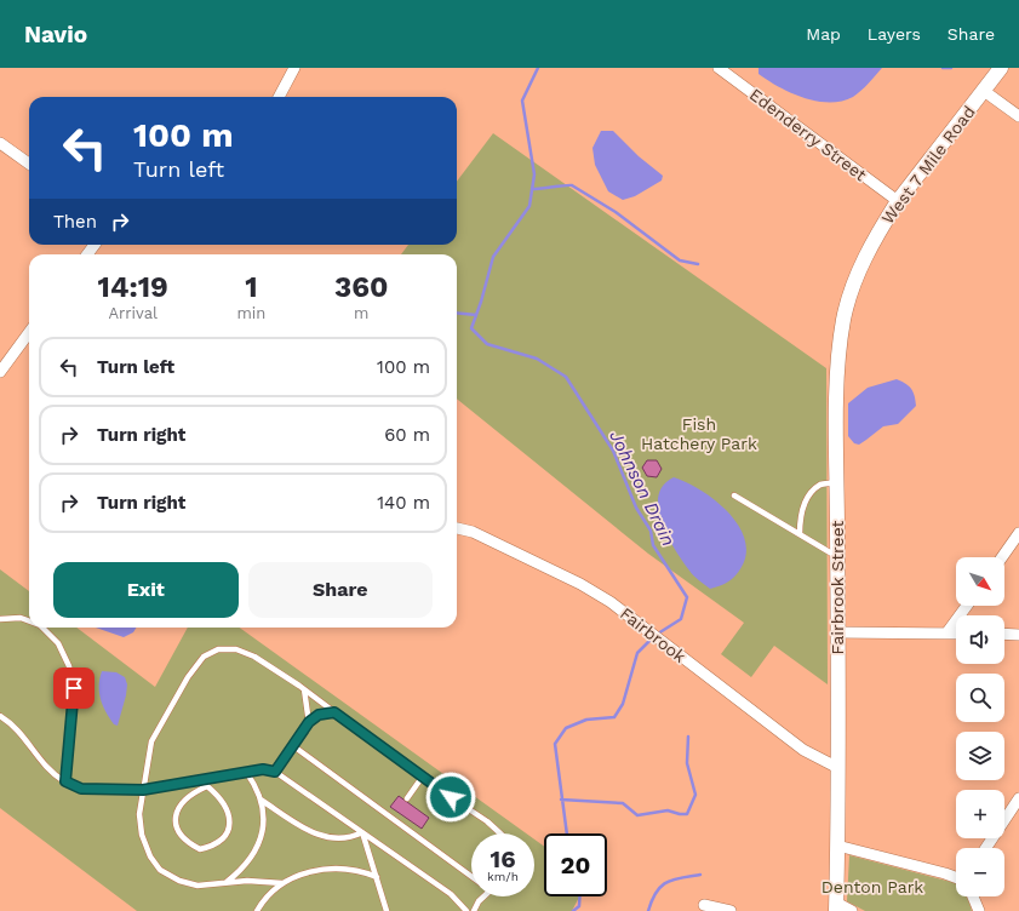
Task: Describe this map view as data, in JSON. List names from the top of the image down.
{
  "streets": {
    "street": [
      "Edenderry Street",
      "West 7 Mile Road",
      "Fairbrook Street",
      "Fairbrook"
    ]
  },
  "crossings": [
    ["Edenderry Street", "West 7 Mile Road"],
    ["West 7 Mile Road", "Fairbrook Street"],
    ["Fairbrook Street", "Fairbrook"]
  ],
  "water": ["Johnson Drain"],
  "parks": ["Fish Hatchery Park", "Denton Park"],
  "north": "bottom right",
  "page": {
    "header": "Navio",
    "nav": ["Map", "Layers", "Share"],
    "turn": ["100 m", "Turn left"],
    "then": "Then",
    "eta": [
      "14:19",
      "Arrival",
      "1",
      "min",
      "360",
      "m"
    ],
    "list": [
      {
        "name": "Turn left",
        "value": "100 m"
      },
      {
        "name": "Turn right",
        "value": "60 m"
      },
      {
        "name": "Turn right",
        "value": "140 m"
      }
    ],
    "buttons": ["Exit", "Share"],
    "map_buttons": ["+", "−"],
    "speed": "16 km/h",
    "limit": "20"
  }
}
